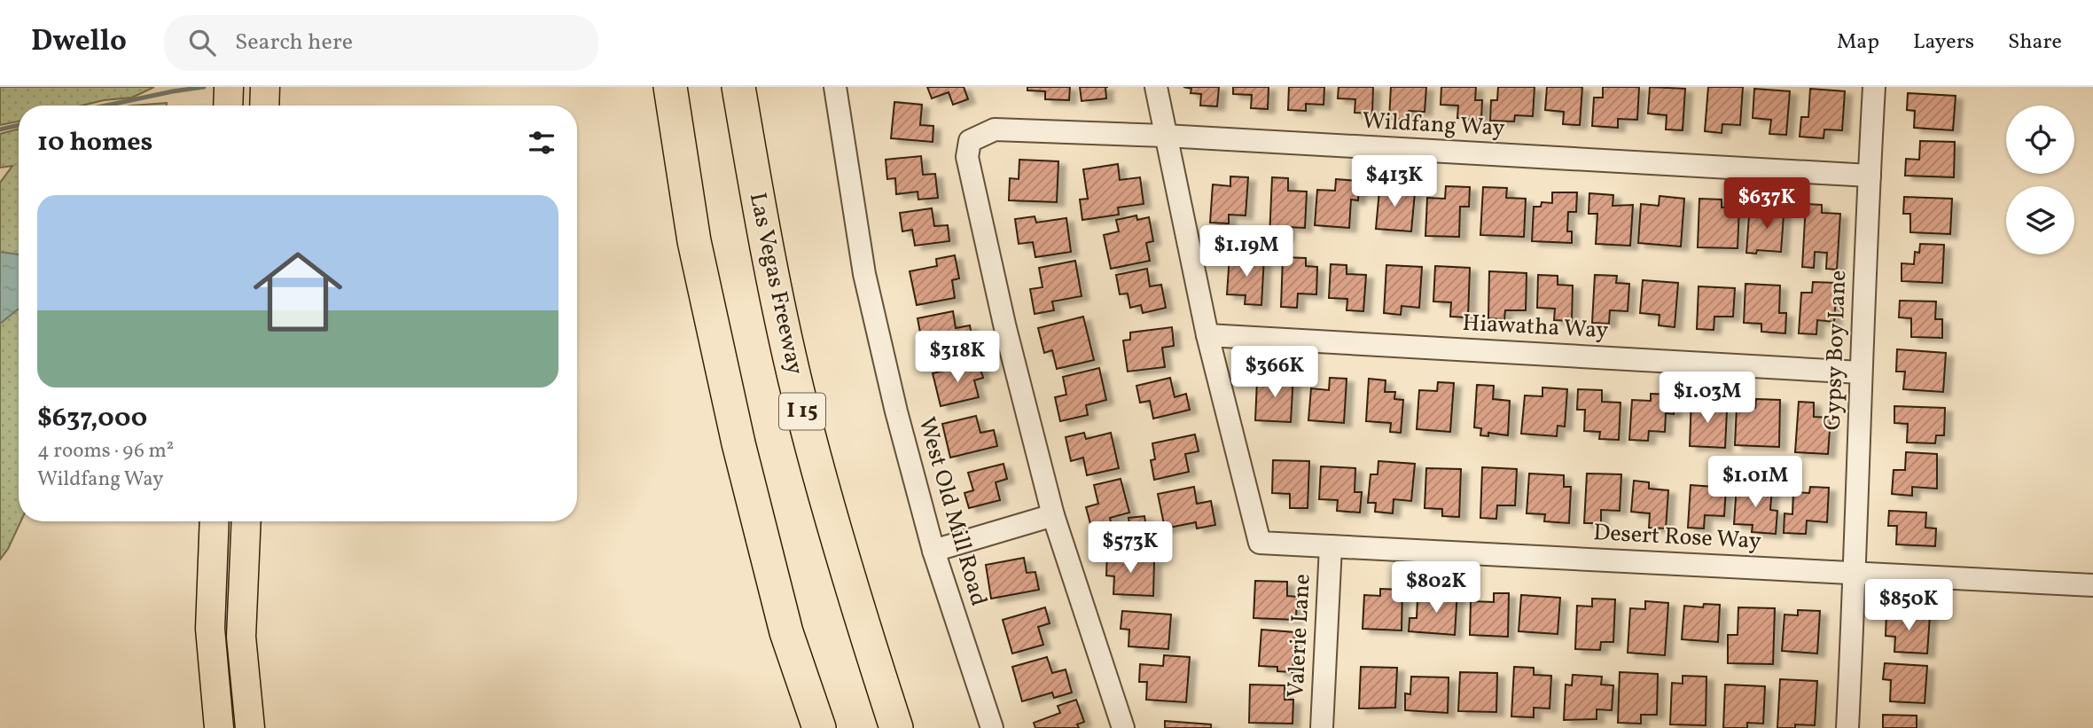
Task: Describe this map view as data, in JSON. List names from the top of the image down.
{
  "streets": {
    "highway": ["Las Vegas Freeway", "I 15"],
    "street": [
      "Wildfang Way",
      "Hiawatha Way",
      "Gypsy Boy Lane",
      "West Old Mill Road",
      "Desert Rose Way",
      "Valerie Lane"
    ]
  },
  "crossings": [
    ["Wildfang Way", "Gypsy Boy Lane"],
    ["Hiawatha Way", "Gypsy Boy Lane"],
    ["Hiawatha Way", "Desert Rose Way"],
    ["Gypsy Boy Lane", "Desert Rose Way"],
    ["Desert Rose Way", "Valerie Lane"]
  ],
  "page": {
    "header": "Dwello",
    "search": "Search here",
    "nav": ["Map", "Layers", "Share"],
    "heading": "10 homes",
    "price": [
      "$413K",
      "$637K",
      "$1.19M",
      "$318K",
      "$366K",
      "$1.03M",
      "$1.01M",
      "$573K",
      "$802K",
      "$850K"
    ],
    "list": [
      {
        "name": "$637,000",
        "note": "4 rooms · 96 m² · Wildfang Way"
      }
    ]
  }
}
